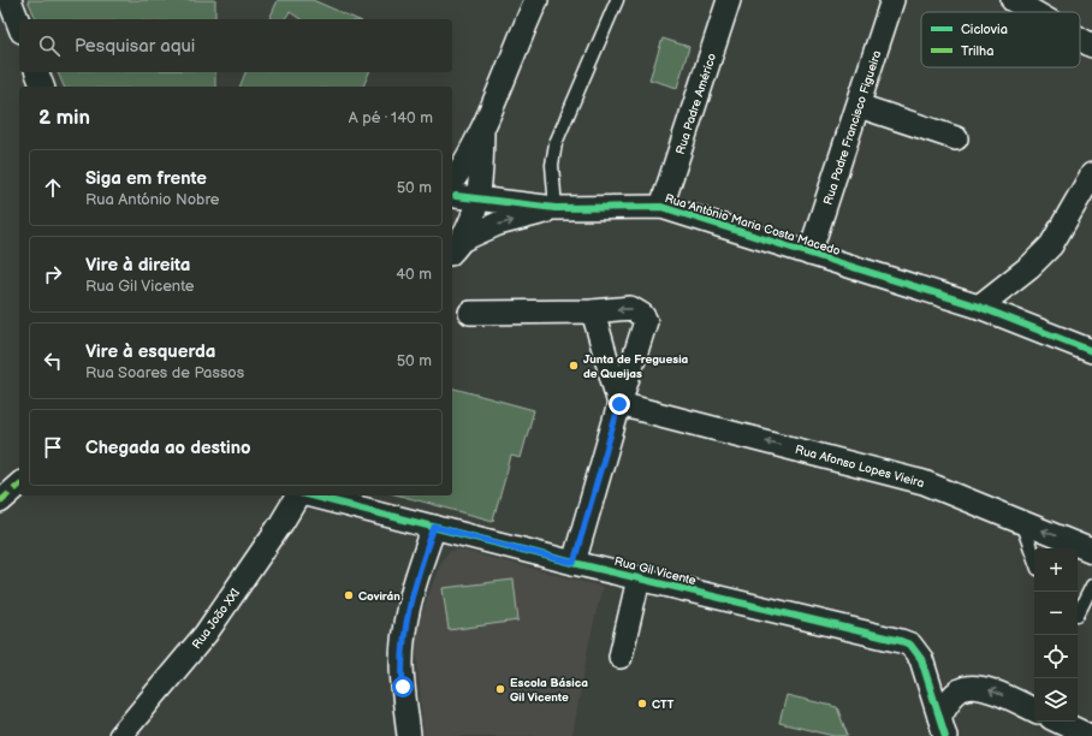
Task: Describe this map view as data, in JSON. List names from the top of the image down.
{
  "streets": {
    "street": [
      "Rua Padre Américo",
      "Rua Padre Francisco Figueira",
      "Rua António Maria Costa Macedo",
      "Rua Afonso Lopes Vieira",
      "Rua Gil Vicente",
      "Rua João XXI"
    ]
  },
  "crossings": [
    ["Rua Padre Américo", "Rua António Maria Costa Macedo"],
    ["Rua Padre Francisco Figueira", "Rua António Maria Costa Macedo"]
  ],
  "one_way": ["Rua Afonso Lopes Vieira"],
  "places": [
    "Junta de Freguesia de Queijas",
    "Covirán",
    "Escola Básica Gil Vicente",
    "CTT"
  ],
  "legend": ["Ciclovia", "Trilha"],
  "page": {
    "search": "Pesquisar aqui",
    "heading": ["2 min", "A pé · 140 m"],
    "list": [
      ["Siga em frente", "Rua António Nobre", "50 m"],
      ["Vire à direita", "Rua Gil Vicente", "40 m"],
      ["Vire à esquerda", "Rua Soares de Passos", "50 m"],
      "Chegada ao destino"
    ],
    "map_buttons": ["+", "−"]
  }
}
